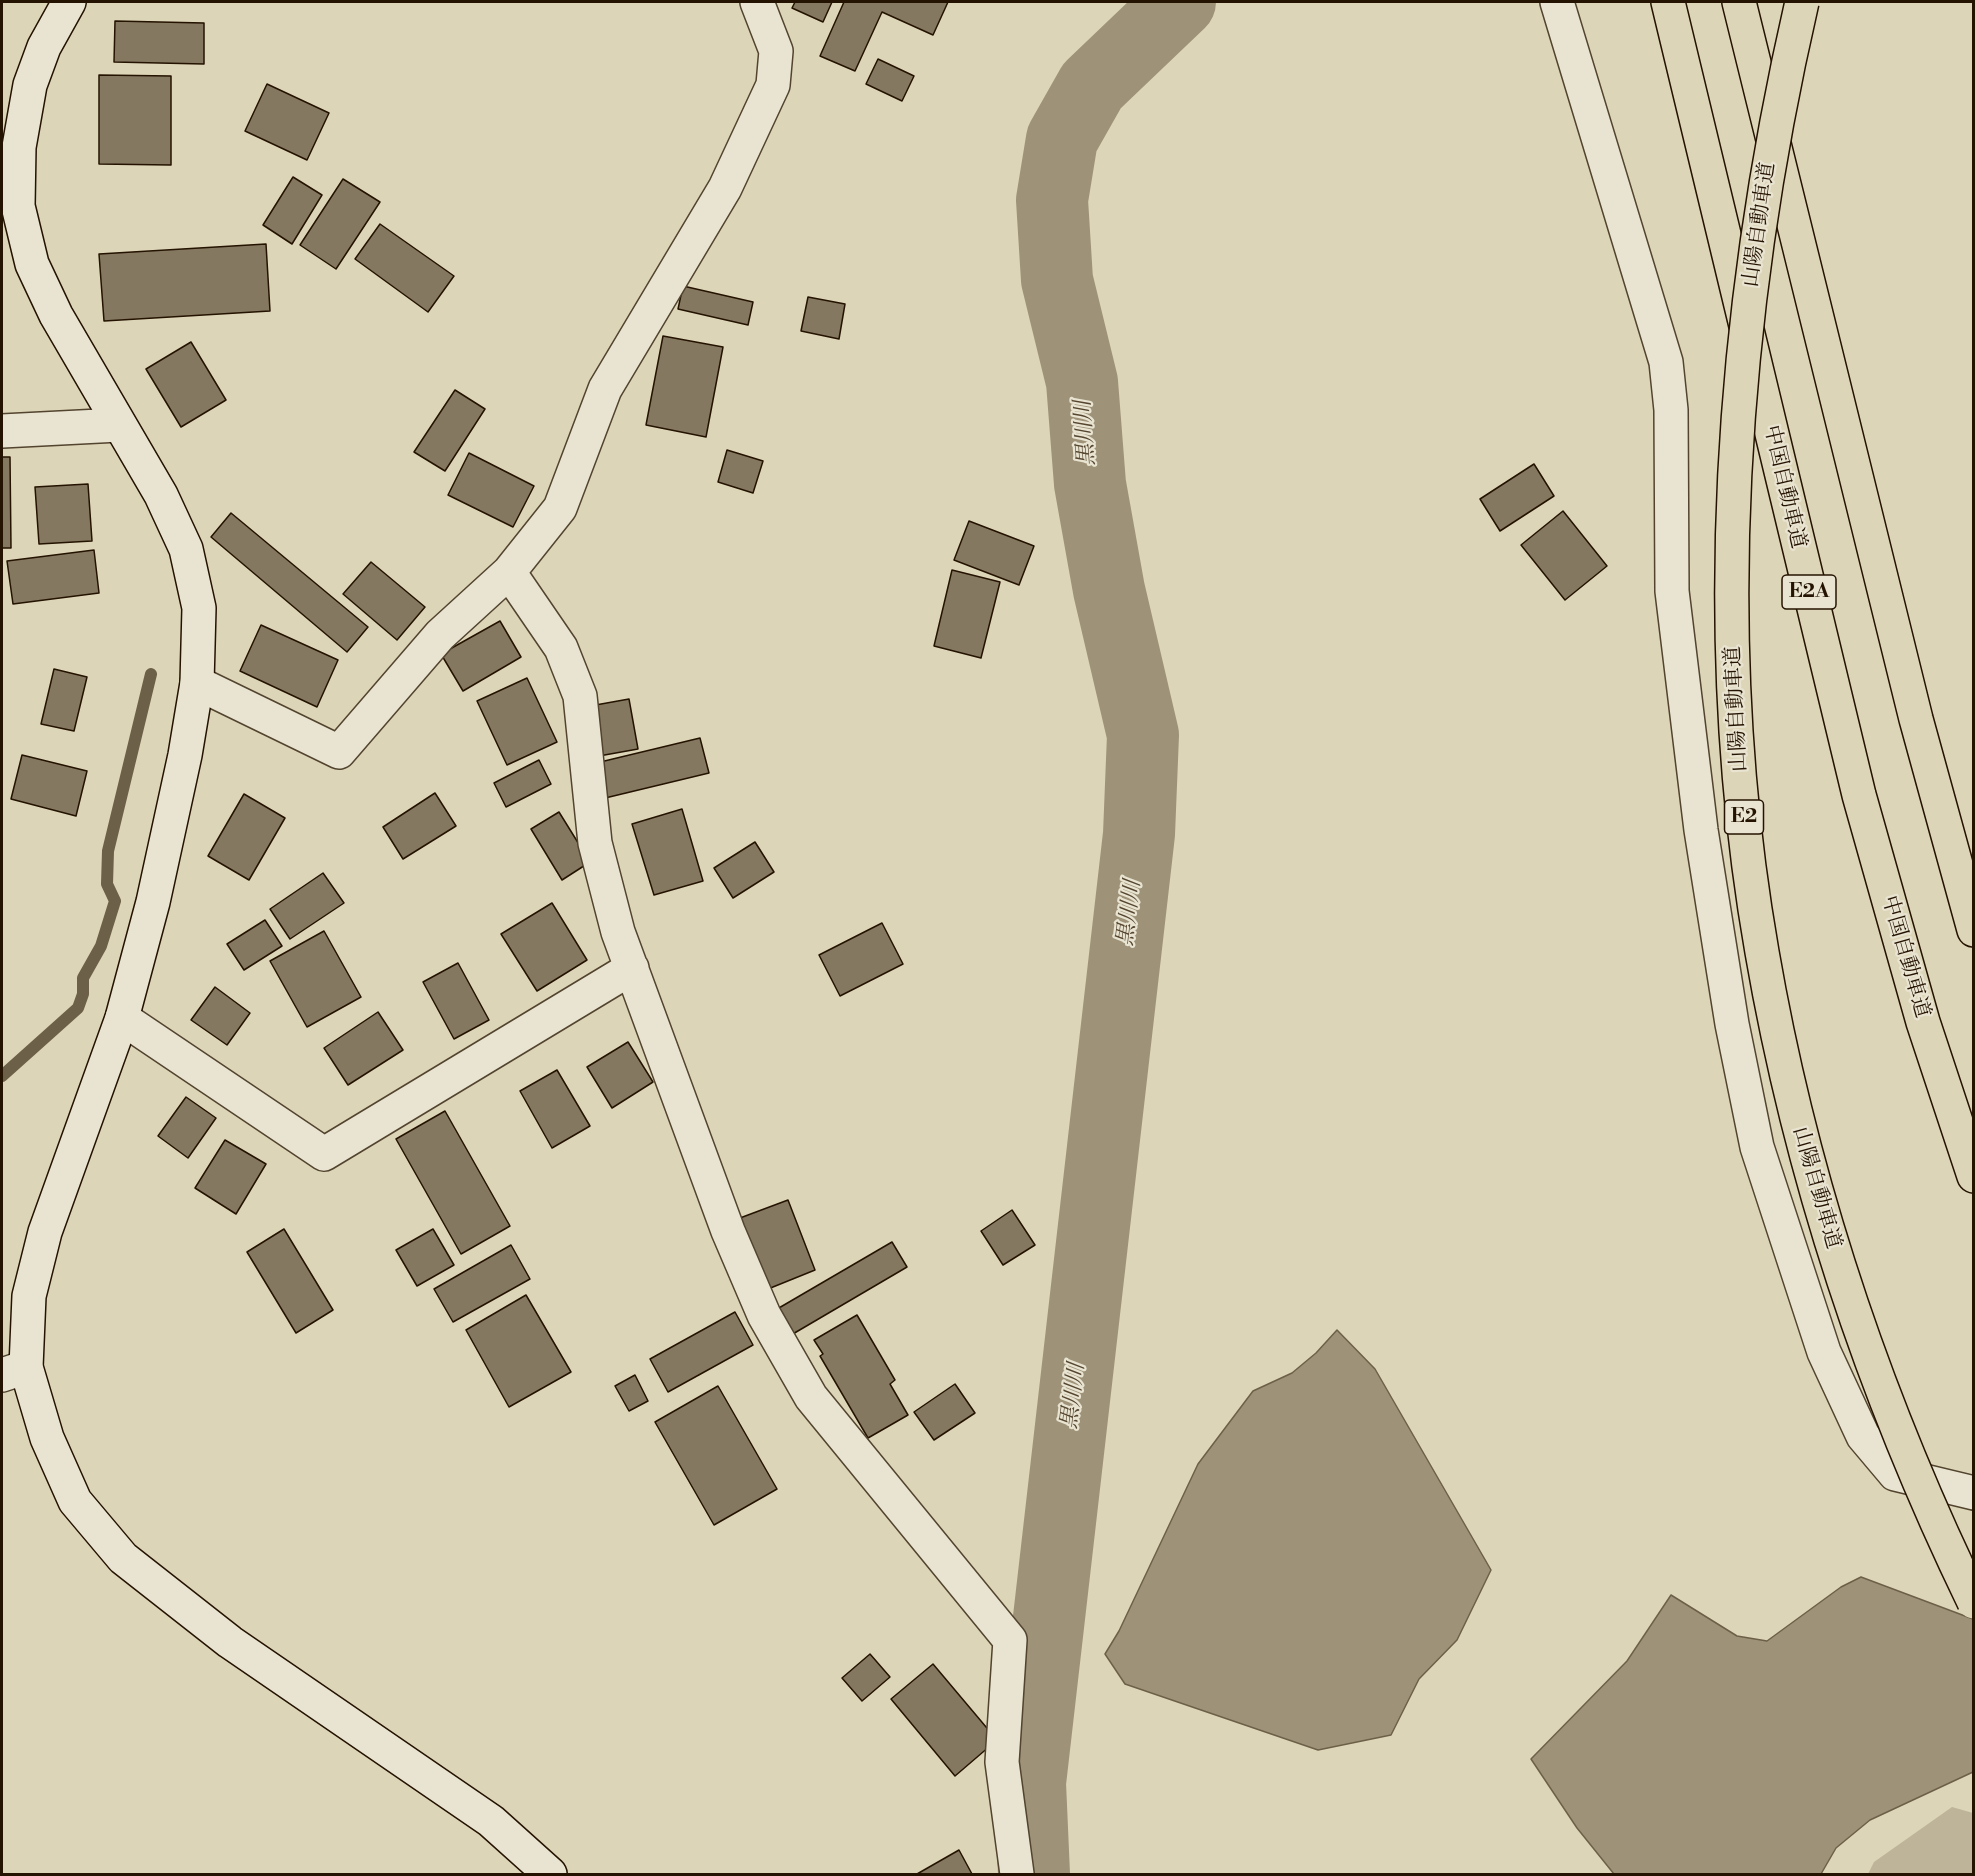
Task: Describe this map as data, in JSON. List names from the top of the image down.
{
  "streets": {
    "highway": [
      "山陽自動車道",
      "中国自動車道",
      "E2A",
      "E2"
    ]
  },
  "water": ["黒川川"]
}
